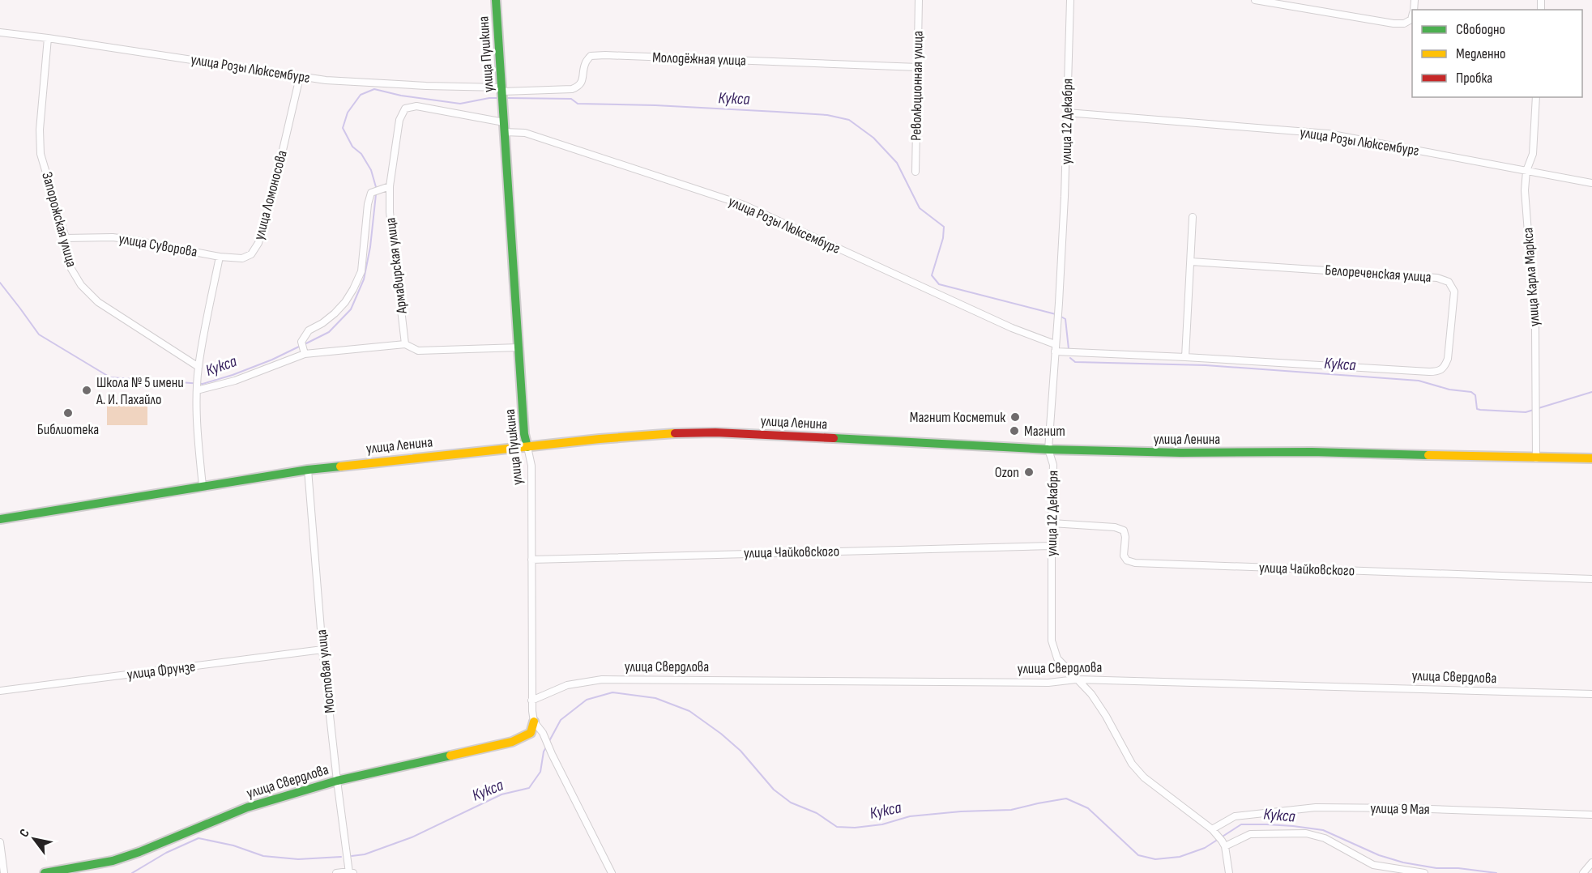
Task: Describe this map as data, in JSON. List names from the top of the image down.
{
  "streets": {
    "street": [
      "улица Пушкина",
      "Молодёжная улица",
      "улица Розы Люксембург",
      "Революционная улица",
      "улица 12 Декабря",
      "улица Ломоносова",
      "Запорожская улица",
      "улица Суворова",
      "Армавирская улица",
      "Белореченская улица",
      "улица Карла Маркса",
      "улица Ленина",
      "улица Чайковского",
      "улица Свердлова",
      "улица Фрунзе",
      "Мостовая улица",
      "улица 9 Мая"
    ]
  },
  "crossings": [
    ["улица Пушкина", "Молодёжная улица"],
    ["улица Пушкина", "улица Розы Люксембург"],
    ["улица Пушкина", "Армавирская улица"],
    ["улица Пушкина", "улица Ленина"],
    ["улица Пушкина", "улица Чайковского"],
    ["улица Пушкина", "улица Свердлова"],
    ["Молодёжная улица", "улица Розы Люксембург"],
    ["Молодёжная улица", "Революционная улица"],
    ["улица Розы Люксембург", "улица 12 Декабря"],
    ["улица Розы Люксембург", "улица Ломоносова"],
    ["улица Розы Люксембург", "Запорожская улица"],
    ["улица Розы Люксембург", "улица Карла Маркса"],
    ["улица 12 Декабря", "Белореченская улица"],
    ["улица 12 Декабря", "улица Ленина"],
    ["улица 12 Декабря", "улица Чайковского"],
    ["улица 12 Декабря", "улица Свердлова"],
    ["улица 12 Декабря", "улица 9 Мая"],
    ["улица Ломоносова", "улица Суворова"],
    ["Запорожская улица", "улица Суворова"],
    ["улица Карла Маркса", "улица Ленина"],
    ["улица Ленина", "Мостовая улица"],
    ["улица Свердлова", "Мостовая улица"],
    ["улица Фрунзе", "Мостовая улица"]
  ],
  "water": ["Кукса"],
  "places": [
    "Школа № 5 имени А. И. Пахайло",
    "Библиотека",
    "Магнит Косметик",
    "Магнит",
    "Ozon"
  ],
  "legend": ["Свободно", "Медленно", "Пробка"],
  "north": "top left"
}
